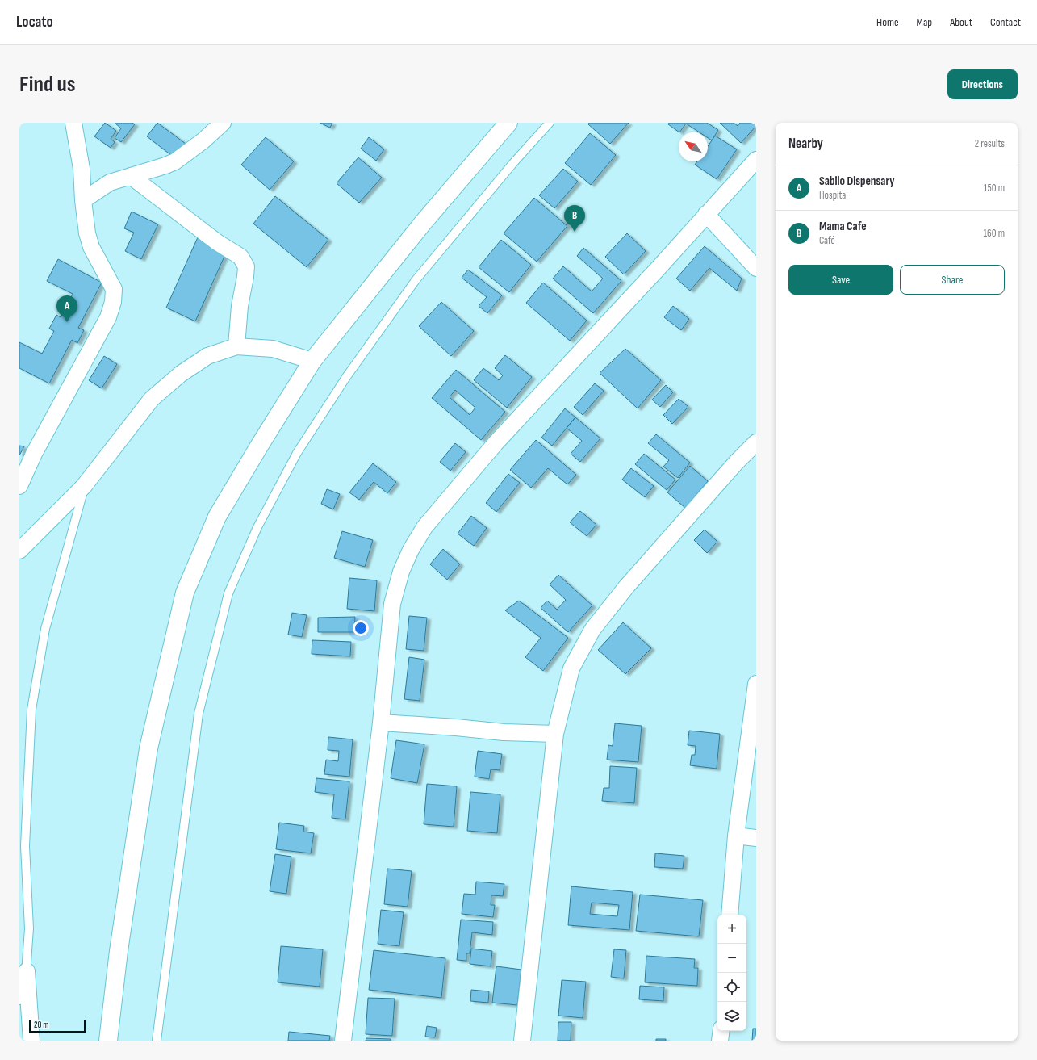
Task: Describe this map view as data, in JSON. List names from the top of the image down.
{
  "scale_bar": "20 m",
  "north": "top left",
  "page": {
    "header": "Locato",
    "nav": [
      "Home",
      "Map",
      "About",
      "Contact"
    ],
    "buttons": [
      "Directions",
      ["Save", "Share"]
    ],
    "title": "Find us",
    "heading": ["Nearby", "2 results"],
    "list": [
      {
        "mark": "A",
        "name": "Sabilo Dispensary",
        "note": "Hospital",
        "value": "150 m"
      },
      {
        "mark": "B",
        "name": "Mama Cafe",
        "note": "Café",
        "value": "160 m"
      }
    ],
    "pins": ["B", "A"],
    "map_buttons": ["+", "−"],
    "scale": "20 m"
  }
}
